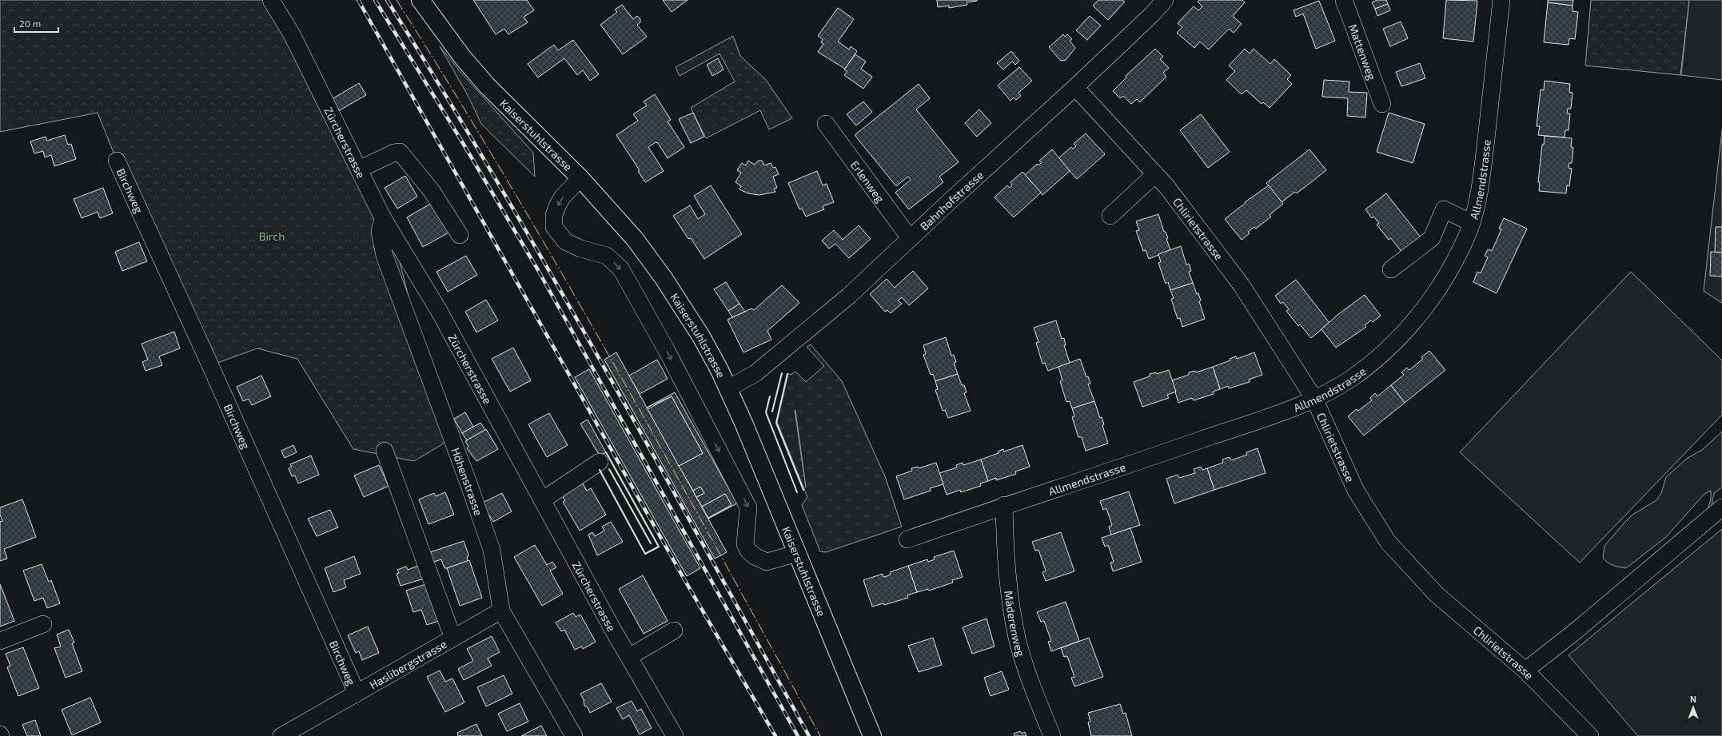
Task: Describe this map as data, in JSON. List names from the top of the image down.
{
  "streets": {
    "main road": ["Kaiserstuhlstrasse"],
    "street": [
      "Mattenweg",
      "Zürcherstrasse",
      "Allmendstrasse",
      "Erlenweg",
      "Birchweg",
      "Bahnhofstrasse",
      "Chlirietstrasse",
      "Höhenstrasse",
      "Mäderenweg",
      "Haslibergstrasse"
    ]
  },
  "crossings": [
    ["Kaiserstuhlstrasse", "Bahnhofstrasse"],
    ["Zürcherstrasse", "Höhenstrasse"],
    ["Allmendstrasse", "Chlirietstrasse"],
    ["Allmendstrasse", "Mäderenweg"],
    ["Erlenweg", "Bahnhofstrasse"],
    ["Birchweg", "Haslibergstrasse"],
    ["Bahnhofstrasse", "Chlirietstrasse"],
    ["Höhenstrasse", "Haslibergstrasse"]
  ],
  "parks": ["Birch"],
  "scale_bar": "20 m",
  "north": "top"
}
